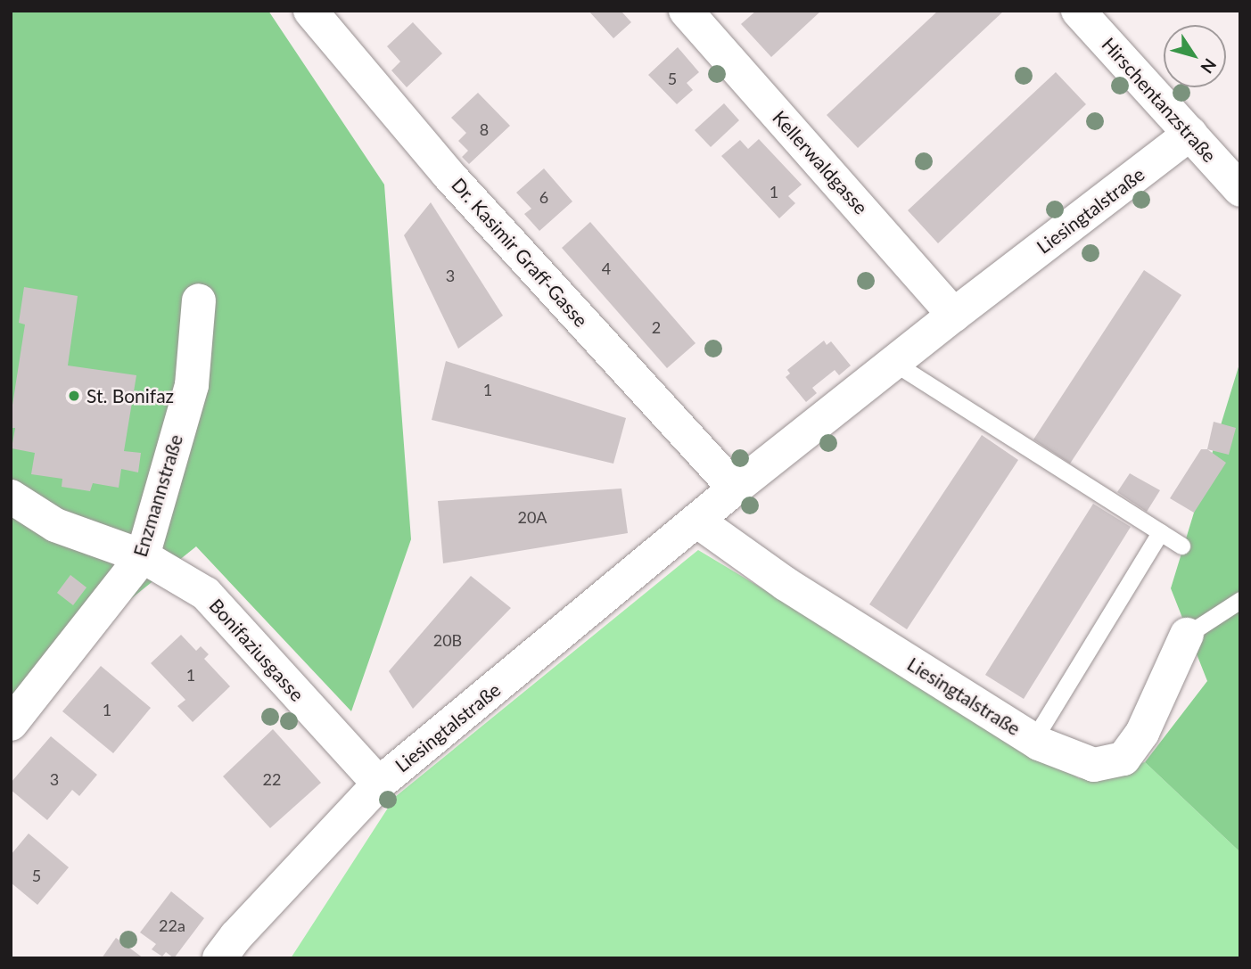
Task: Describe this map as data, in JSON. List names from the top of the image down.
{
  "streets": {
    "street": [
      "Hirschentanzstraße",
      "Kellerwaldgasse",
      "Liesingtalstraße",
      "Dr. Kasimir Graff-Gasse",
      "Enzmannstraße",
      "Bonifaziusgasse"
    ]
  },
  "crossings": [
    ["Hirschentanzstraße", "Liesingtalstraße"],
    ["Kellerwaldgasse", "Liesingtalstraße"],
    ["Liesingtalstraße", "Dr. Kasimir Graff-Gasse"],
    ["Liesingtalstraße", "Bonifaziusgasse"],
    ["Enzmannstraße", "Bonifaziusgasse"]
  ],
  "places": ["St. Bonifaz"],
  "house_numbers": [
    "5",
    "8",
    "1",
    "6",
    "4",
    "3",
    "2",
    "1",
    "20A",
    "20B",
    "1",
    "1",
    "3",
    "22",
    "5",
    "22a"
  ],
  "north": "bottom right"
}
